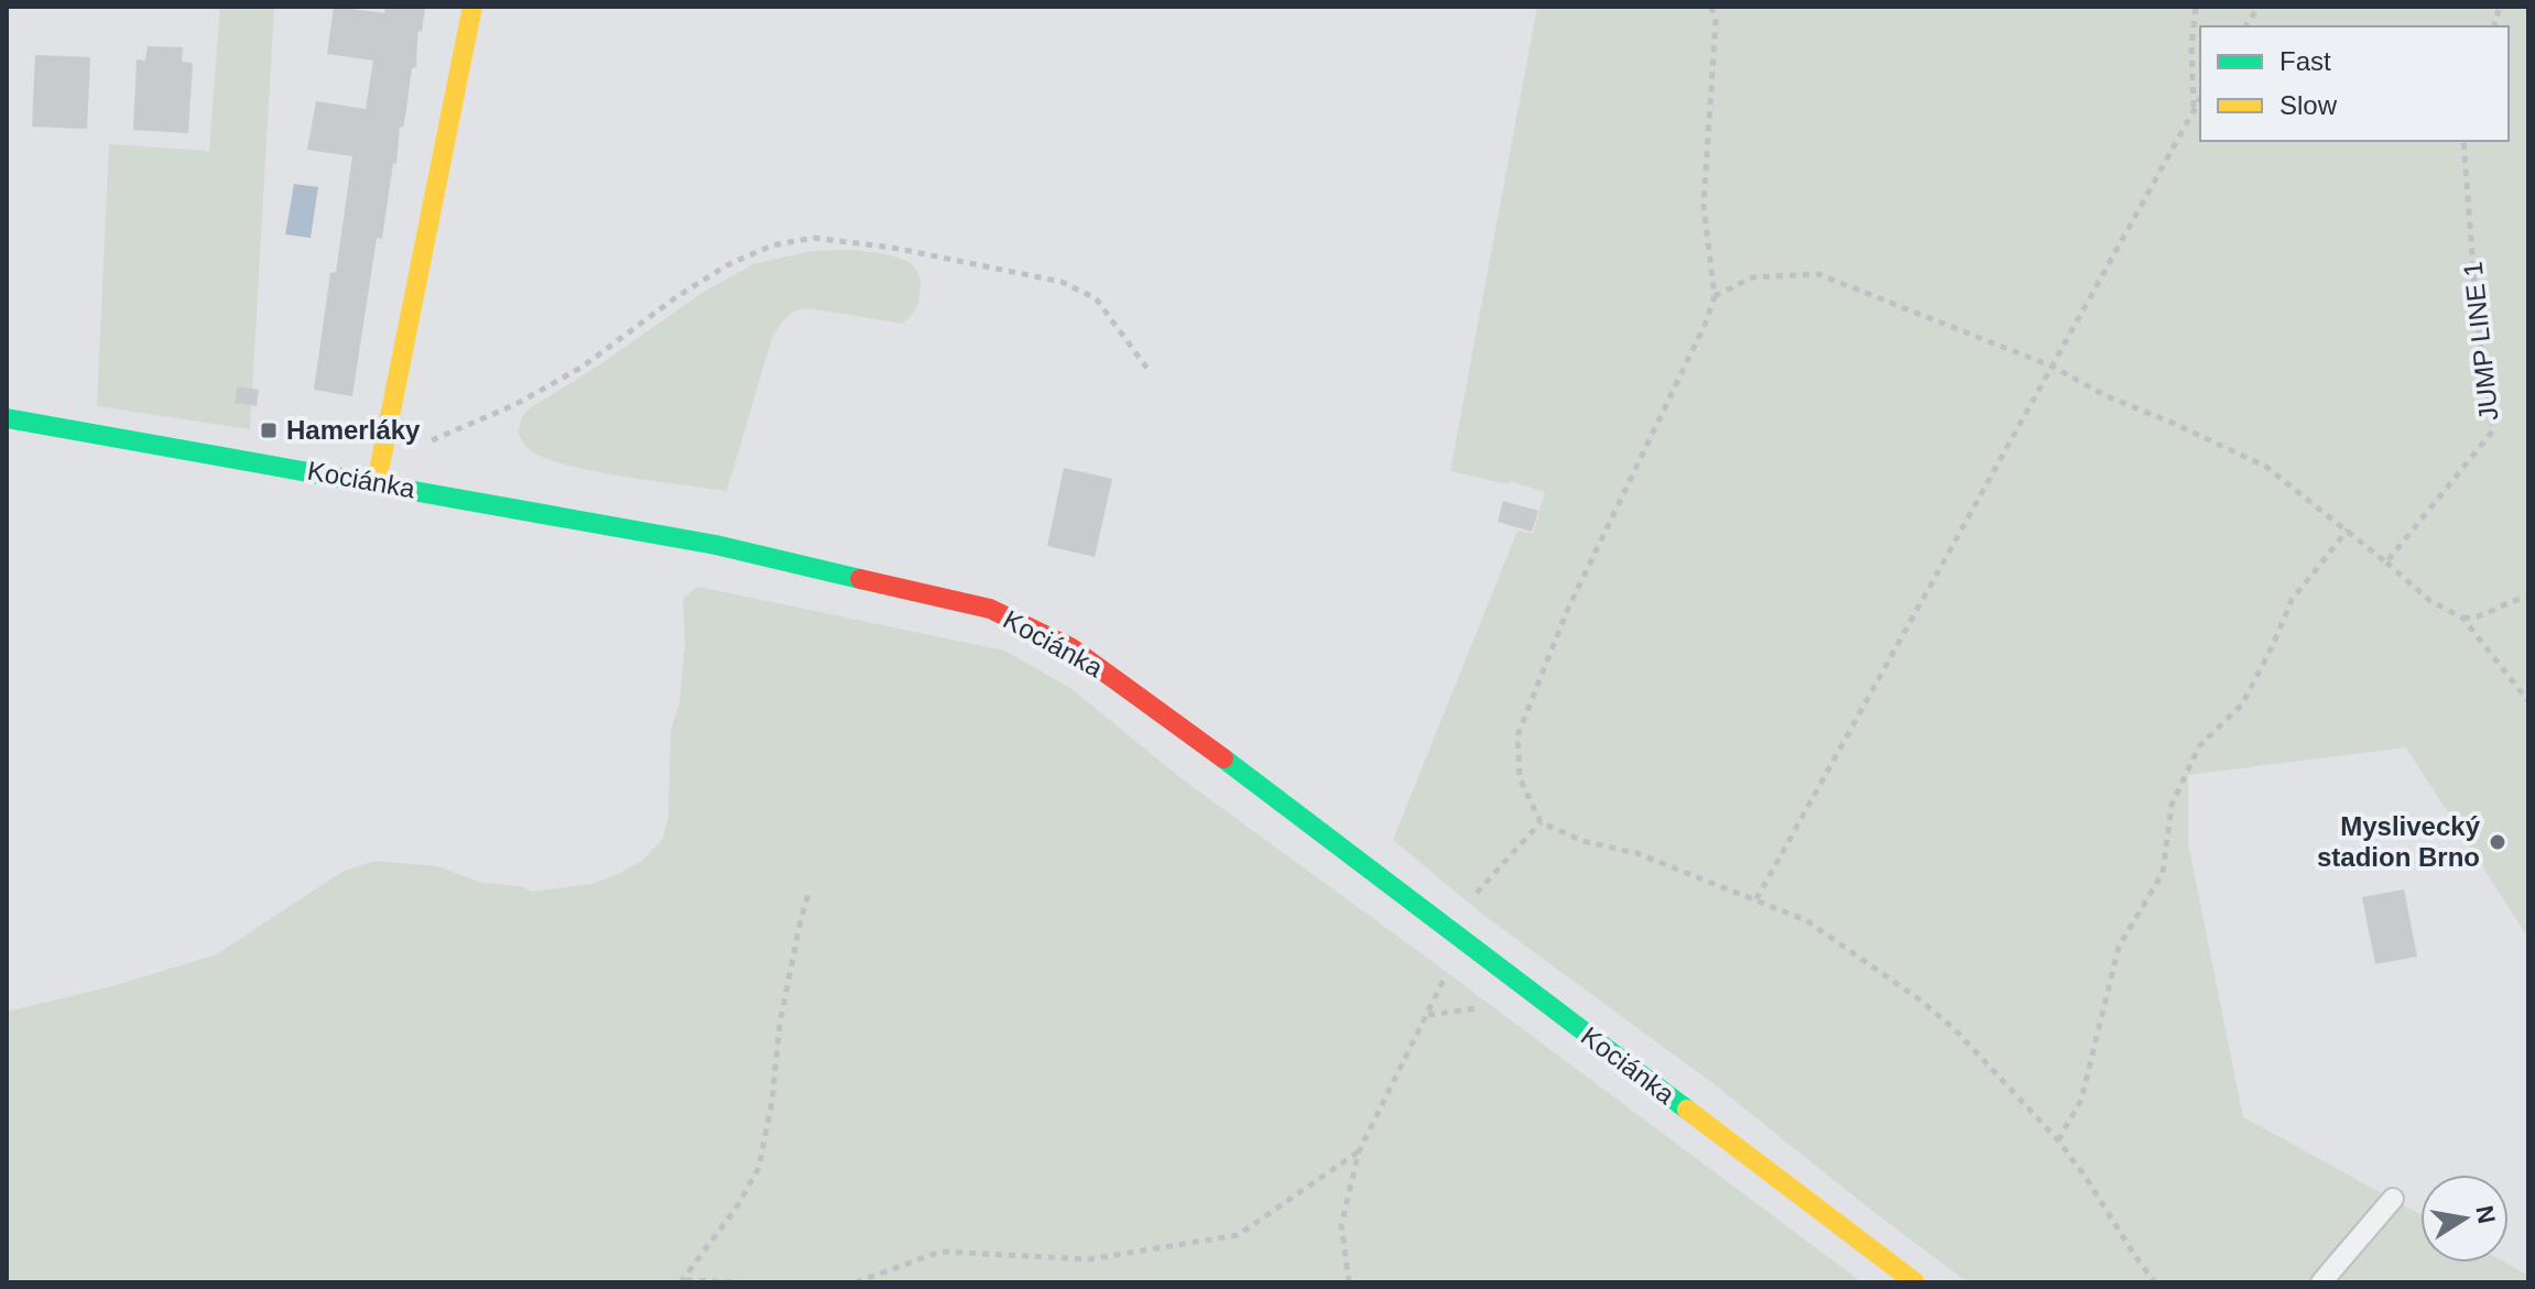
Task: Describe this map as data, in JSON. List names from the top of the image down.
{
  "streets": {
    "street": ["Kociánka"],
    "path": ["JUMP LINE 1"]
  },
  "places": {
    "transit": ["Hamerláky"],
    "other": ["Myslivecký stadion Brno"]
  },
  "legend": ["Fast", "Slow"],
  "north": "right"
}
